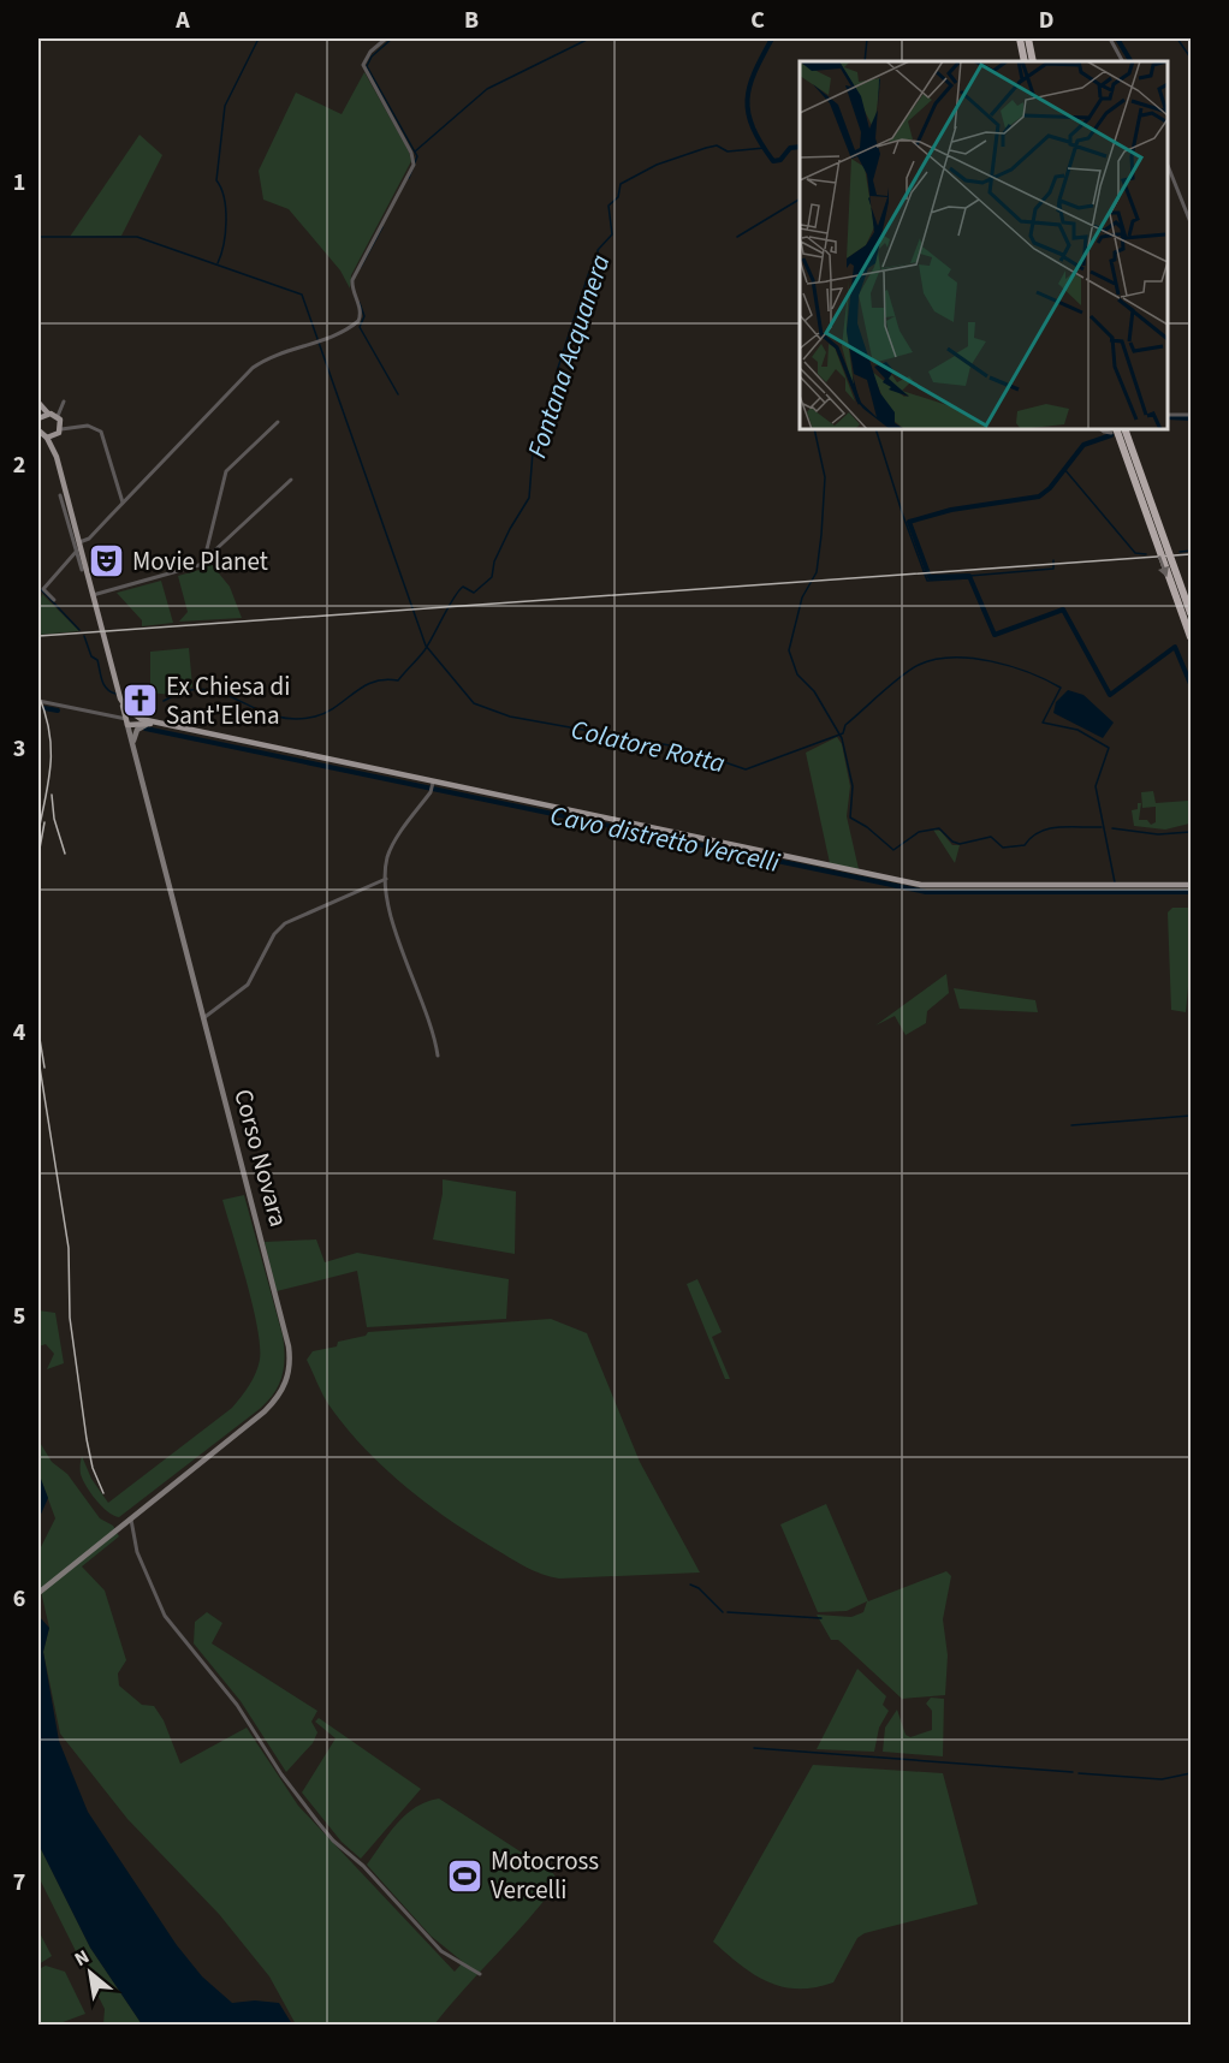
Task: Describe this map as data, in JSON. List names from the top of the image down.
{
  "streets": {
    "main road": ["Corso Novara"]
  },
  "water": ["Fontana Acquanera", "Colatore Rotta", "Cavo distretto Vercelli"],
  "places": {
    "theatre": ["Movie Planet"],
    "church": ["Ex Chiesa di Sant'Elena"],
    "sports": ["Motocross Vercelli"]
  },
  "north": "top left",
  "grid": {
    "columns": [
      "A",
      "B",
      "C",
      "D"
    ],
    "rows": [
      "1",
      "2",
      "3",
      "4",
      "5",
      "6",
      "7"
    ]
  }
}
